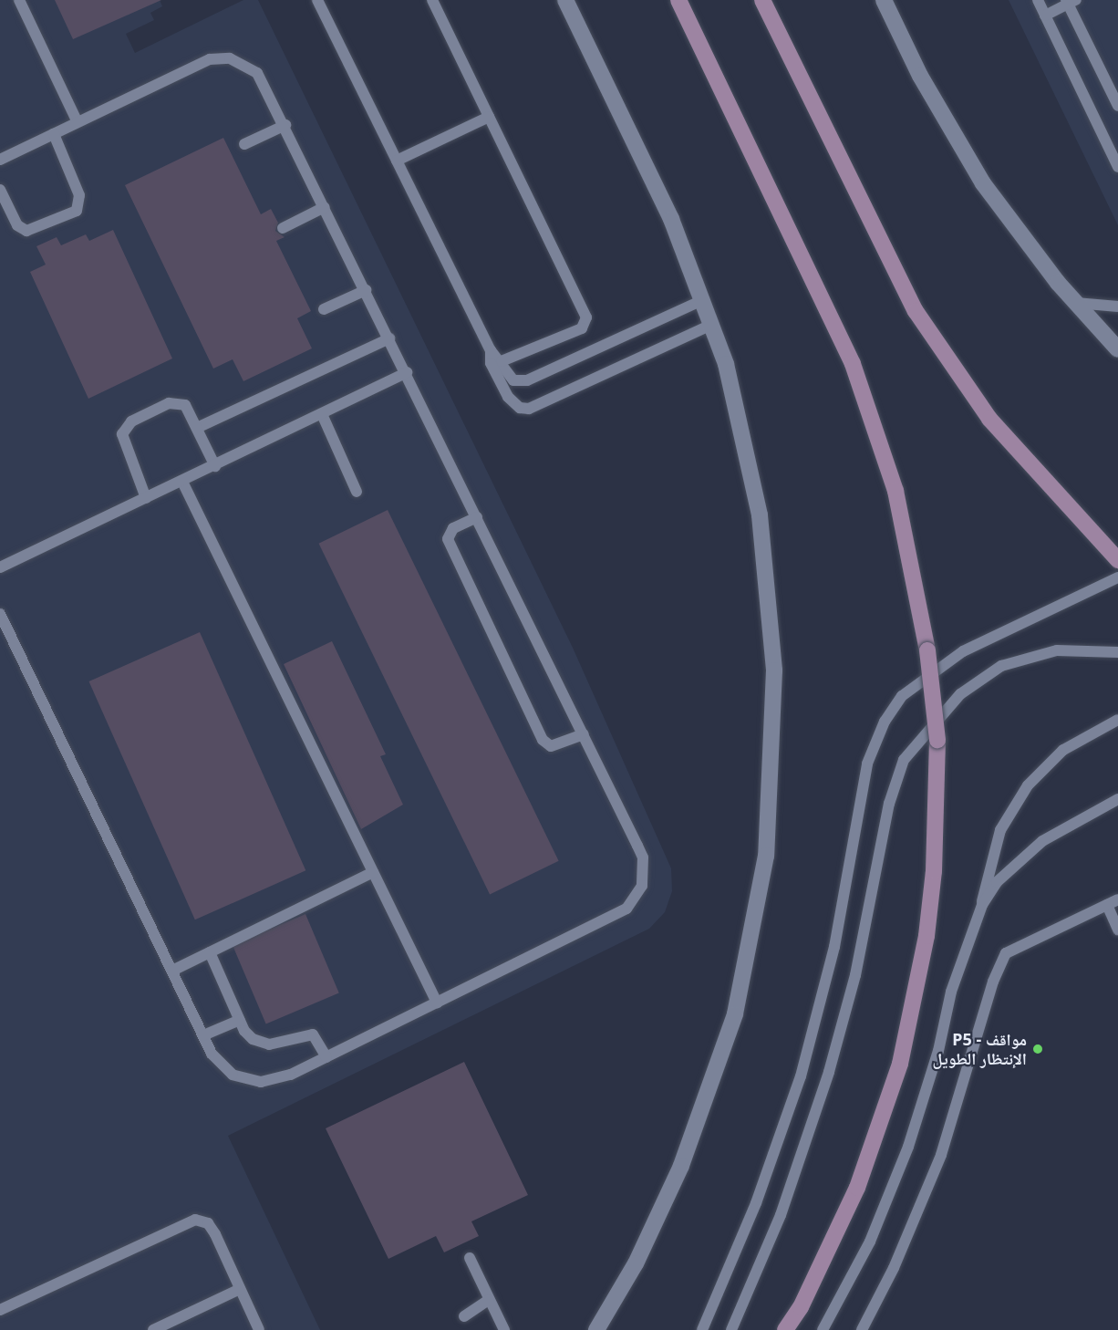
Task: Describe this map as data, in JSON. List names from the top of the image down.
{
  "places": ["P5 - مواقف الإنتظار الطويل"]
}
